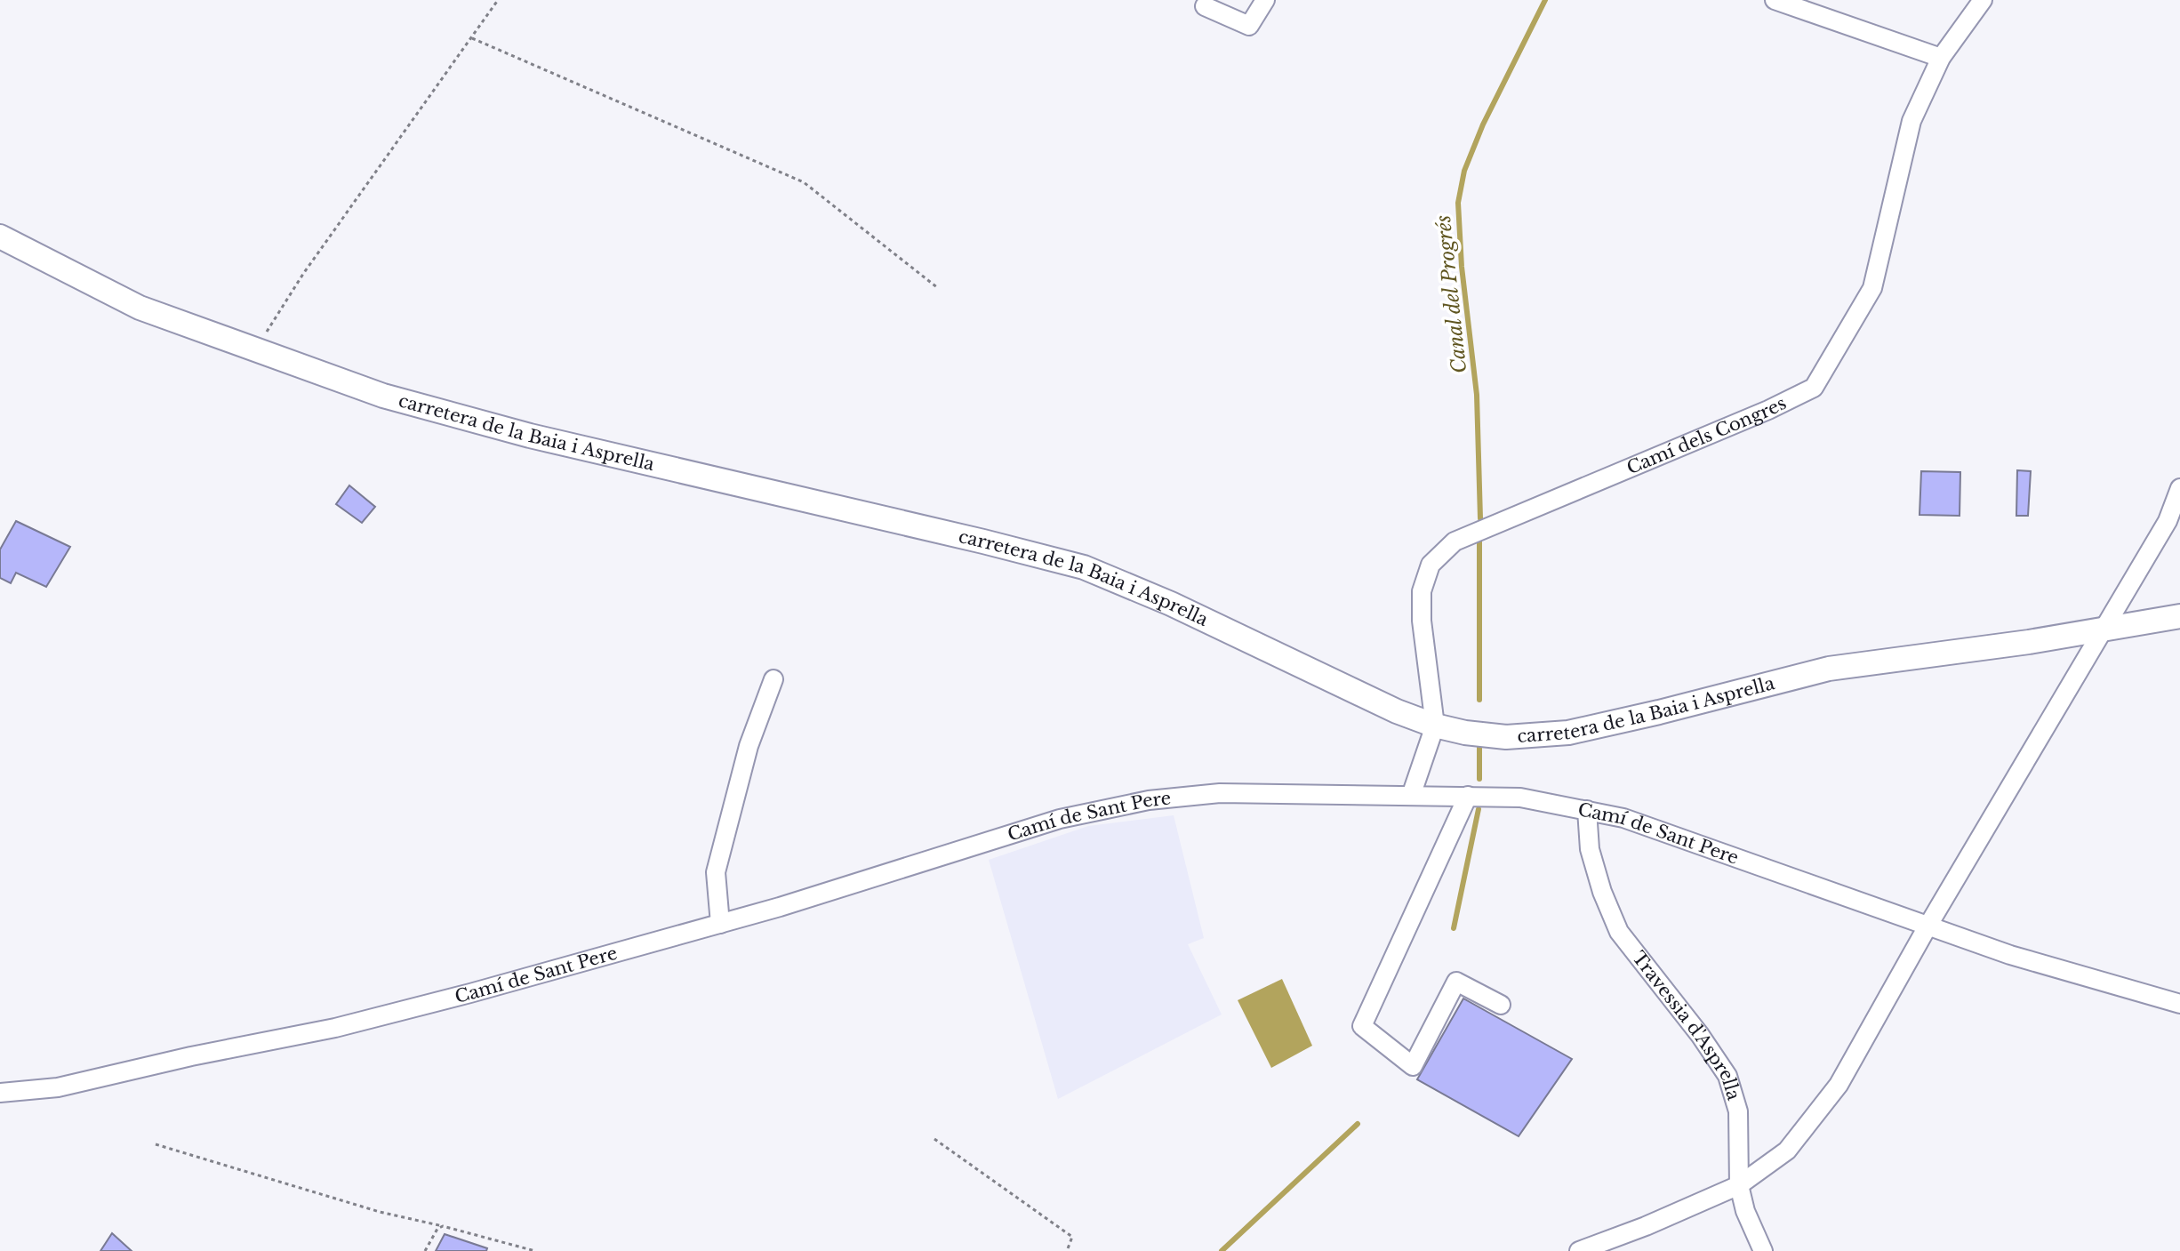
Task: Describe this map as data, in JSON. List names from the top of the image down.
{
  "streets": {
    "main road": ["carretera de la Baia i Asprella"],
    "street": ["Camí dels Congres", "Camí de Sant Pere", "Travessia d'Asprella"]
  },
  "crossings": [
    ["carretera de la Baia i Asprella", "Camí dels Congres"],
    ["Camí dels Congres", "Camí de Sant Pere"],
    ["Camí de Sant Pere", "Travessia d'Asprella"]
  ],
  "water": ["Canal del Progrés"]
}
